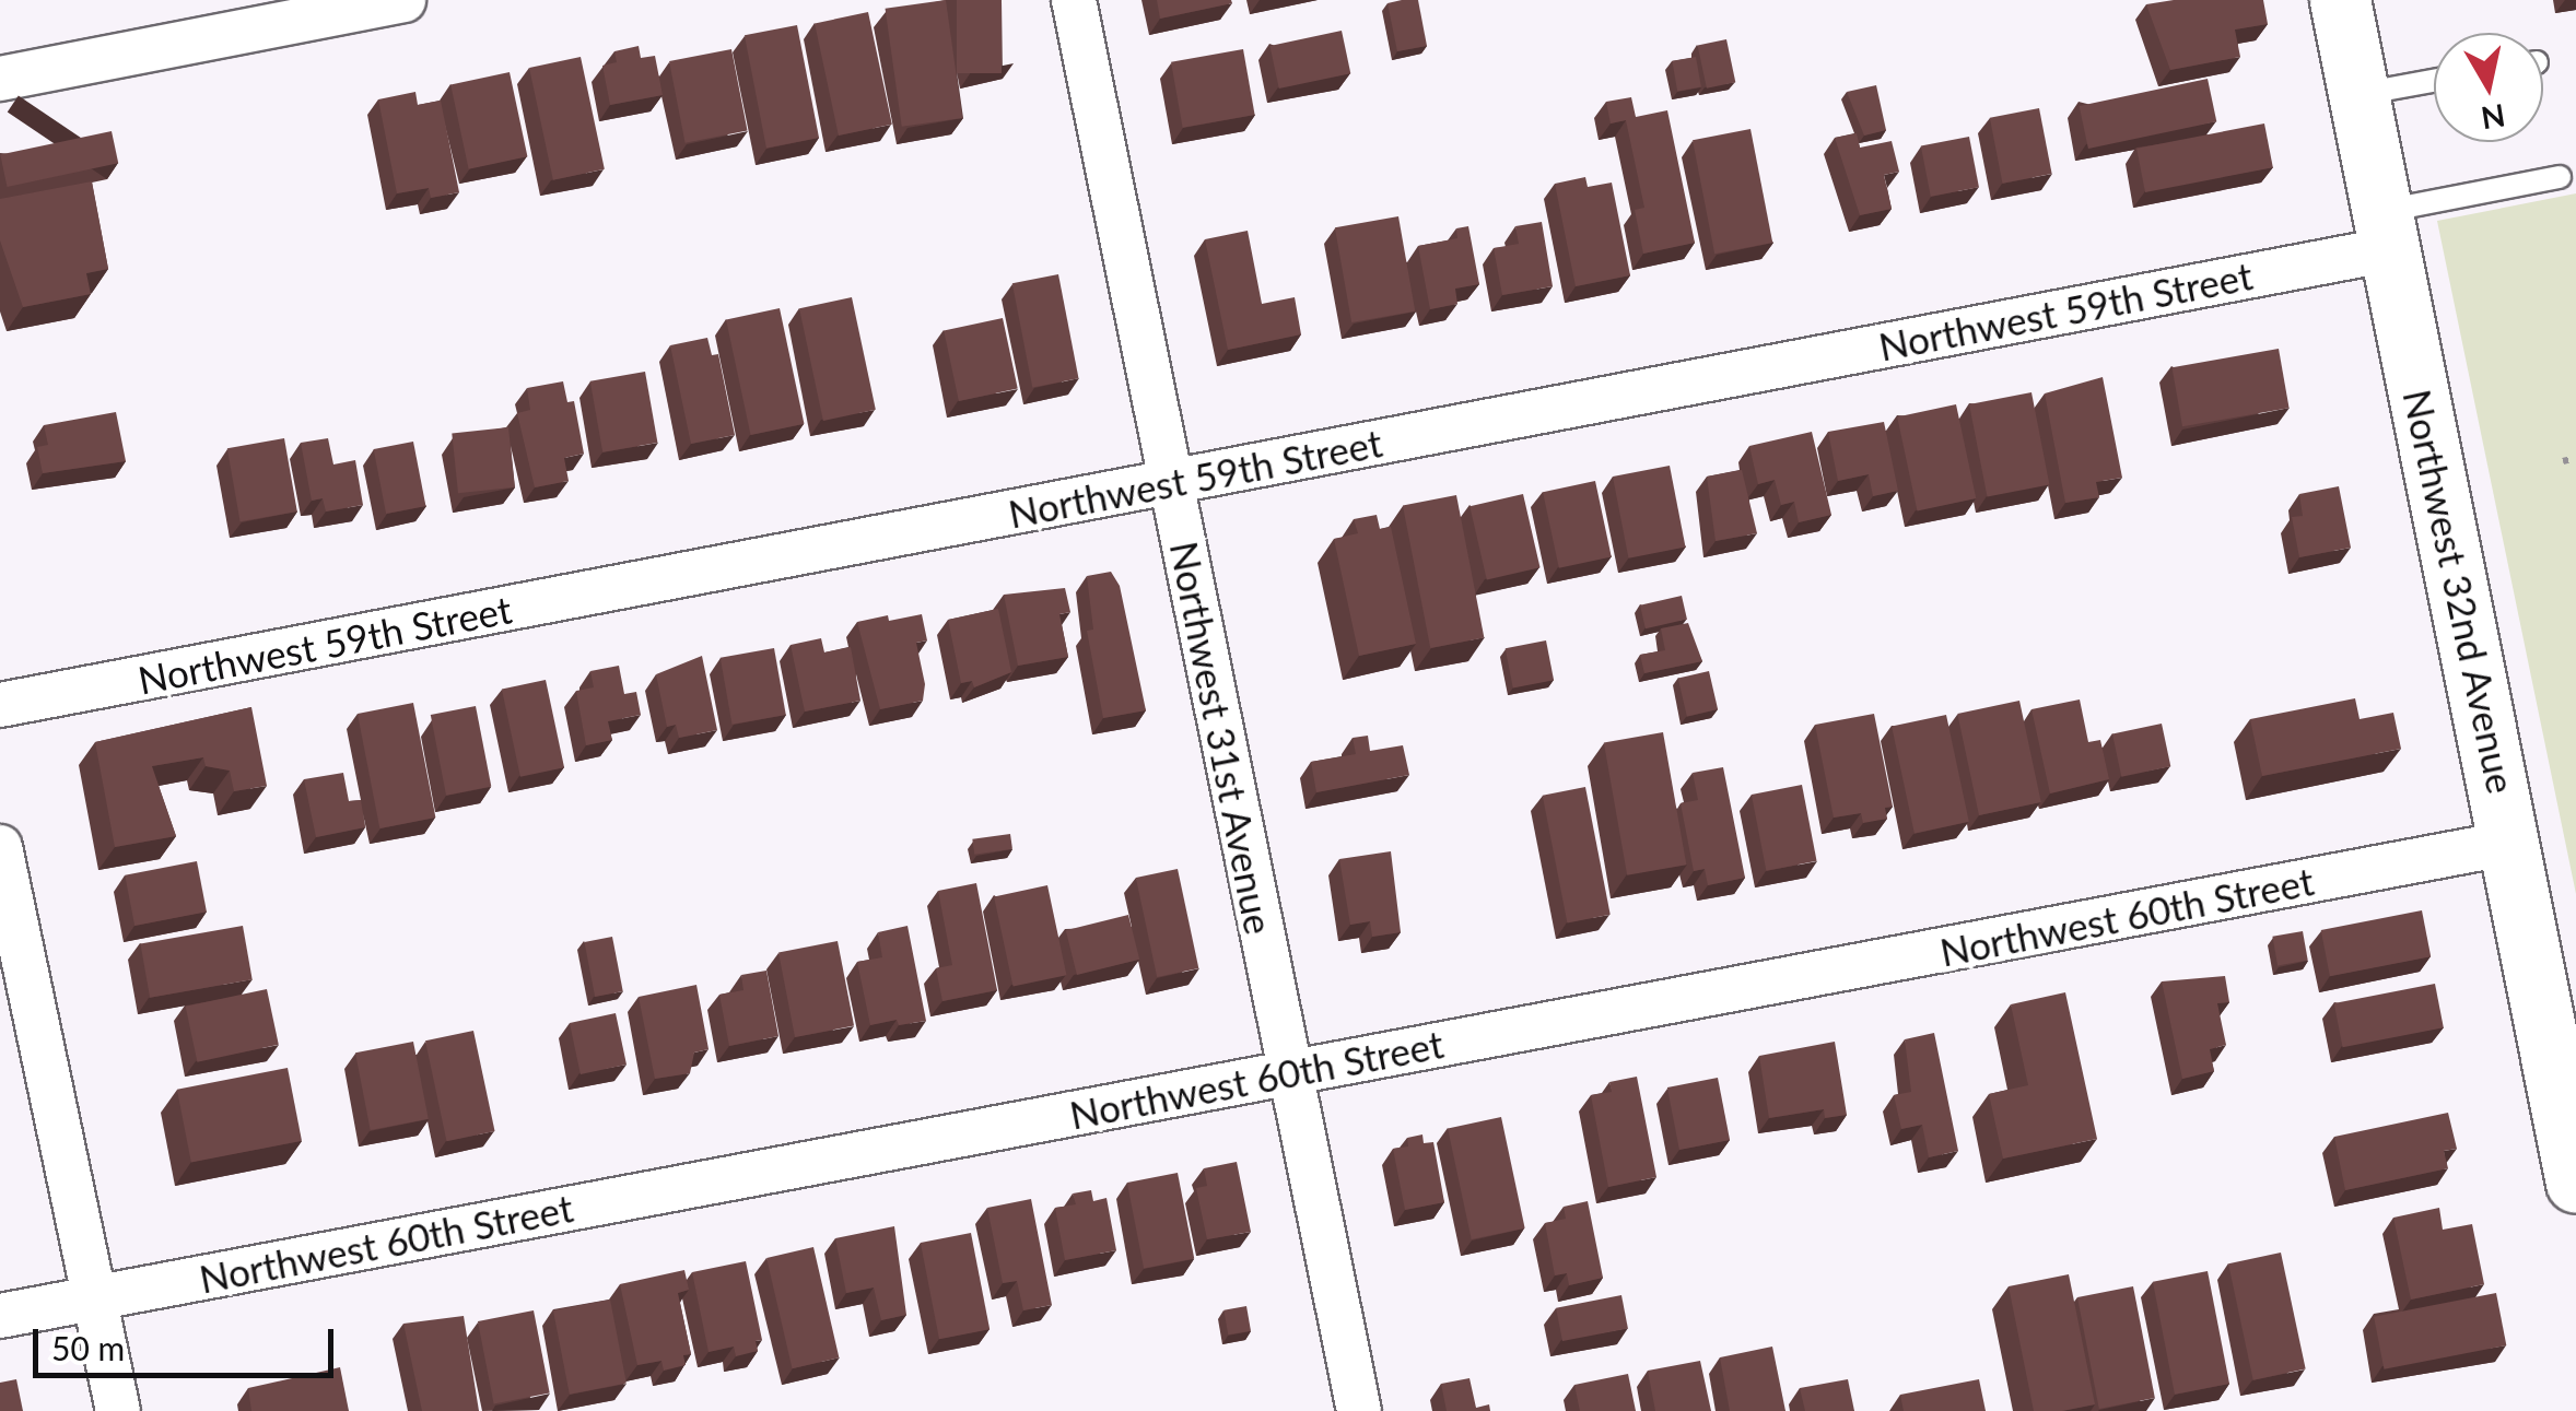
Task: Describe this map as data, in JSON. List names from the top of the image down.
{
  "streets": {
    "main road": ["Northwest 32nd Avenue"],
    "street": ["Northwest 59th Street", "Northwest 31st Avenue", "Northwest 60th Street"]
  },
  "crossings": [
    ["Northwest 59th Street", "Northwest 32nd Avenue"],
    ["Northwest 59th Street", "Northwest 31st Avenue"],
    ["Northwest 32nd Avenue", "Northwest 60th Street"],
    ["Northwest 31st Avenue", "Northwest 60th Street"]
  ],
  "scale_bar": "50 m",
  "north": "bottom"
}
